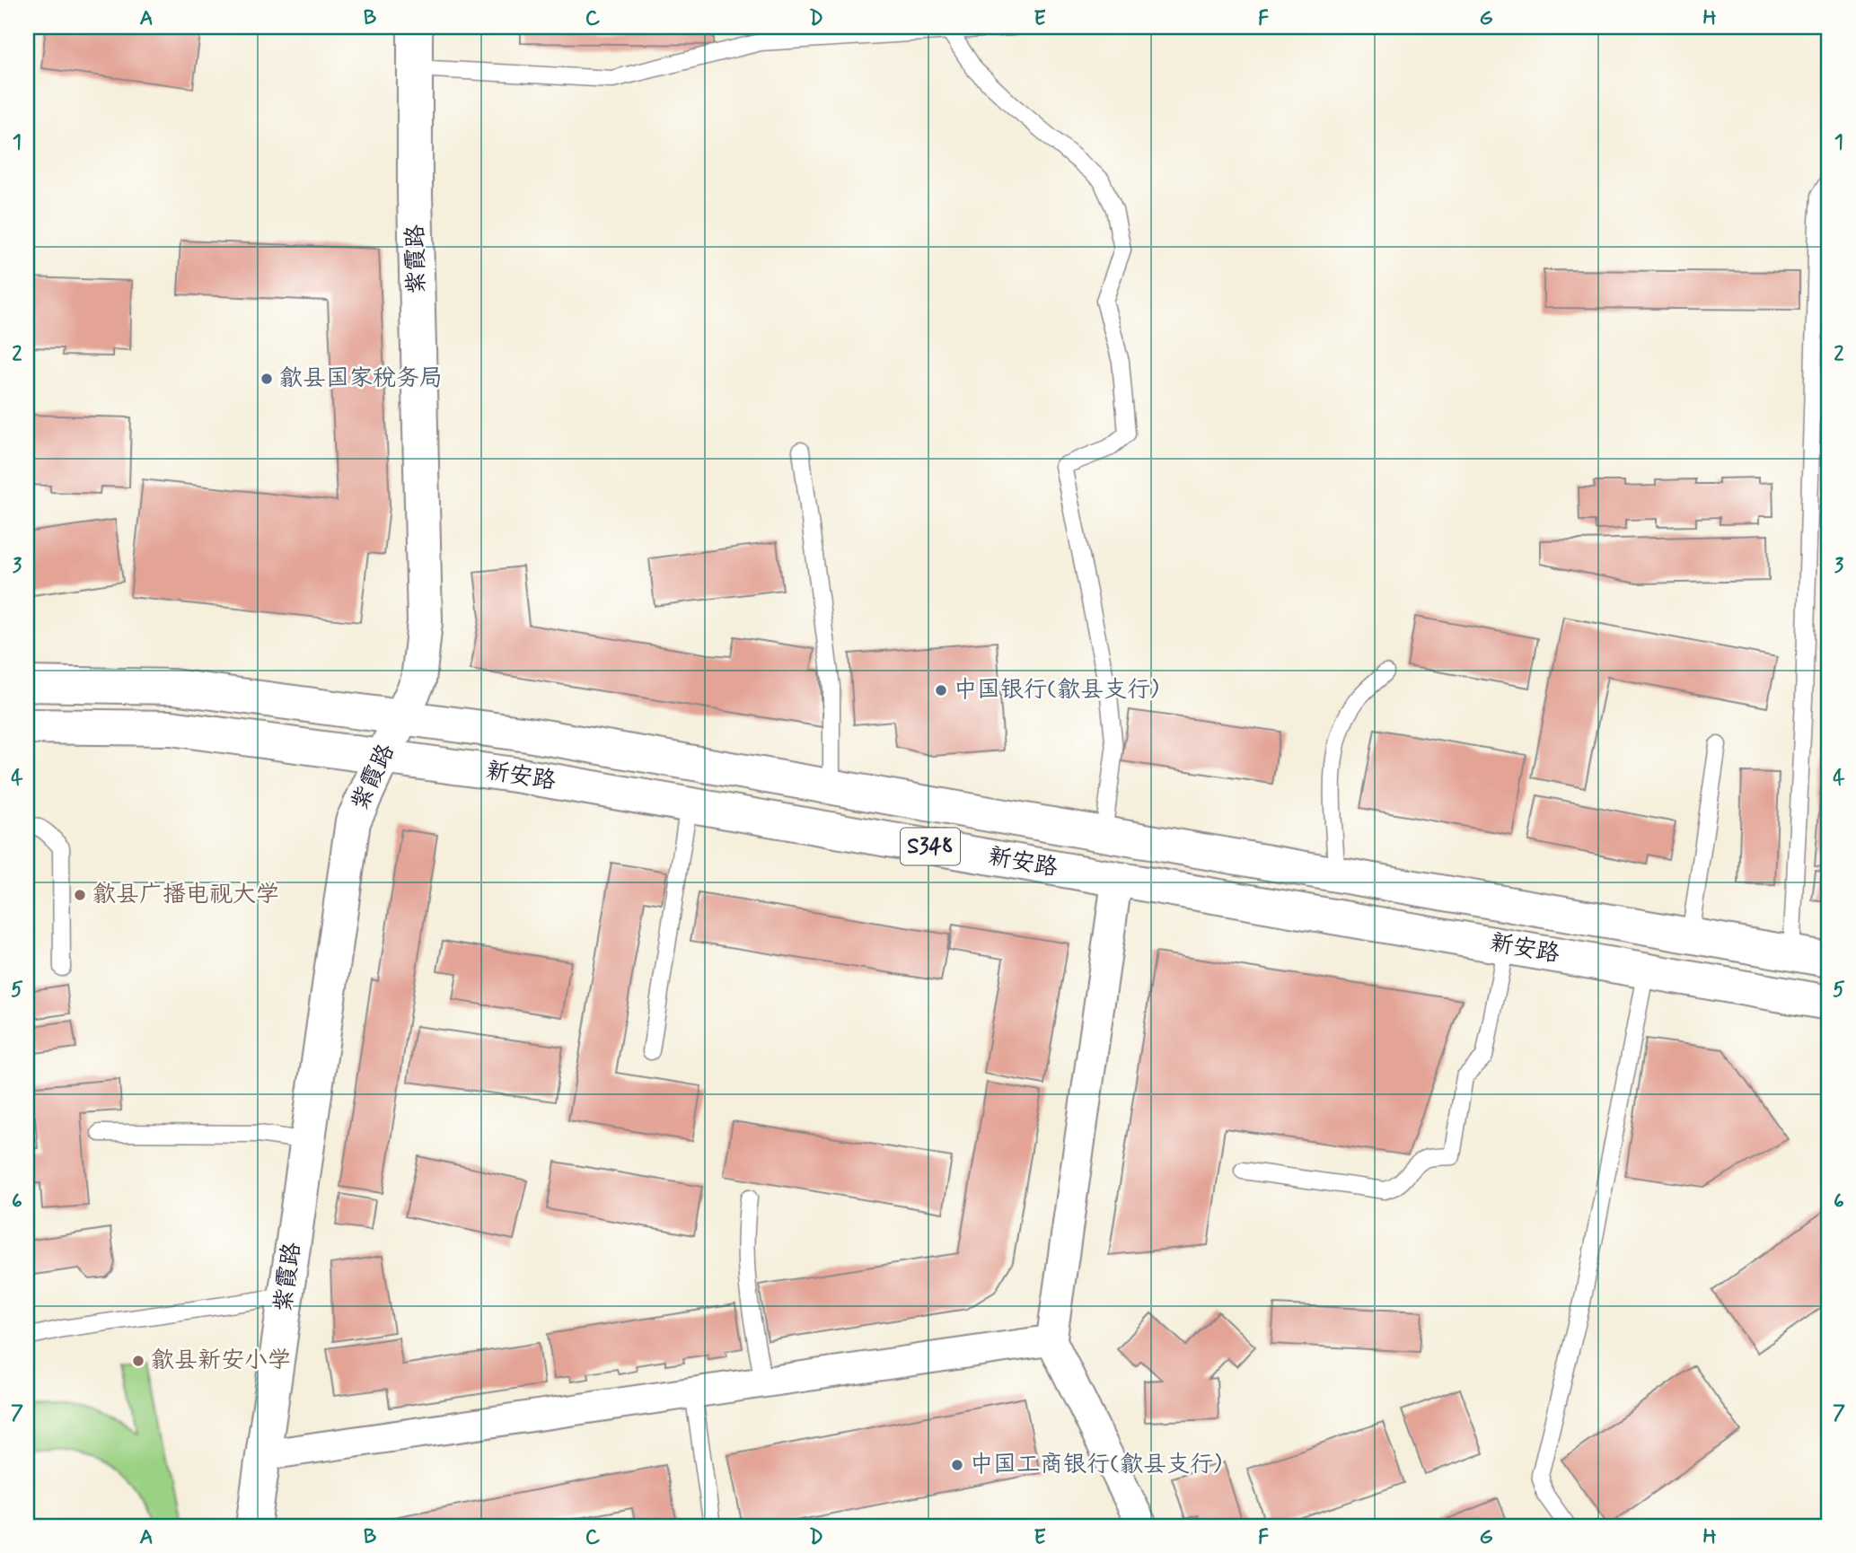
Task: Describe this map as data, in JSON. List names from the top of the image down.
{
  "streets": {
    "main road": ["紫霞路", "新安路", "S348"]
  },
  "crossings": [
    ["紫霞路", "新安路"]
  ],
  "places": [
    "歙县国家税务局",
    "中国银行(歙县支行)",
    "歙县广播电视大学",
    "歙县新安小学",
    "中国工商银行(歙县支行)"
  ],
  "grid": {
    "columns": [
      "A",
      "B",
      "C",
      "D",
      "E",
      "F",
      "G",
      "H"
    ],
    "rows": [
      "1",
      "2",
      "3",
      "4",
      "5",
      "6",
      "7"
    ]
  }
}
